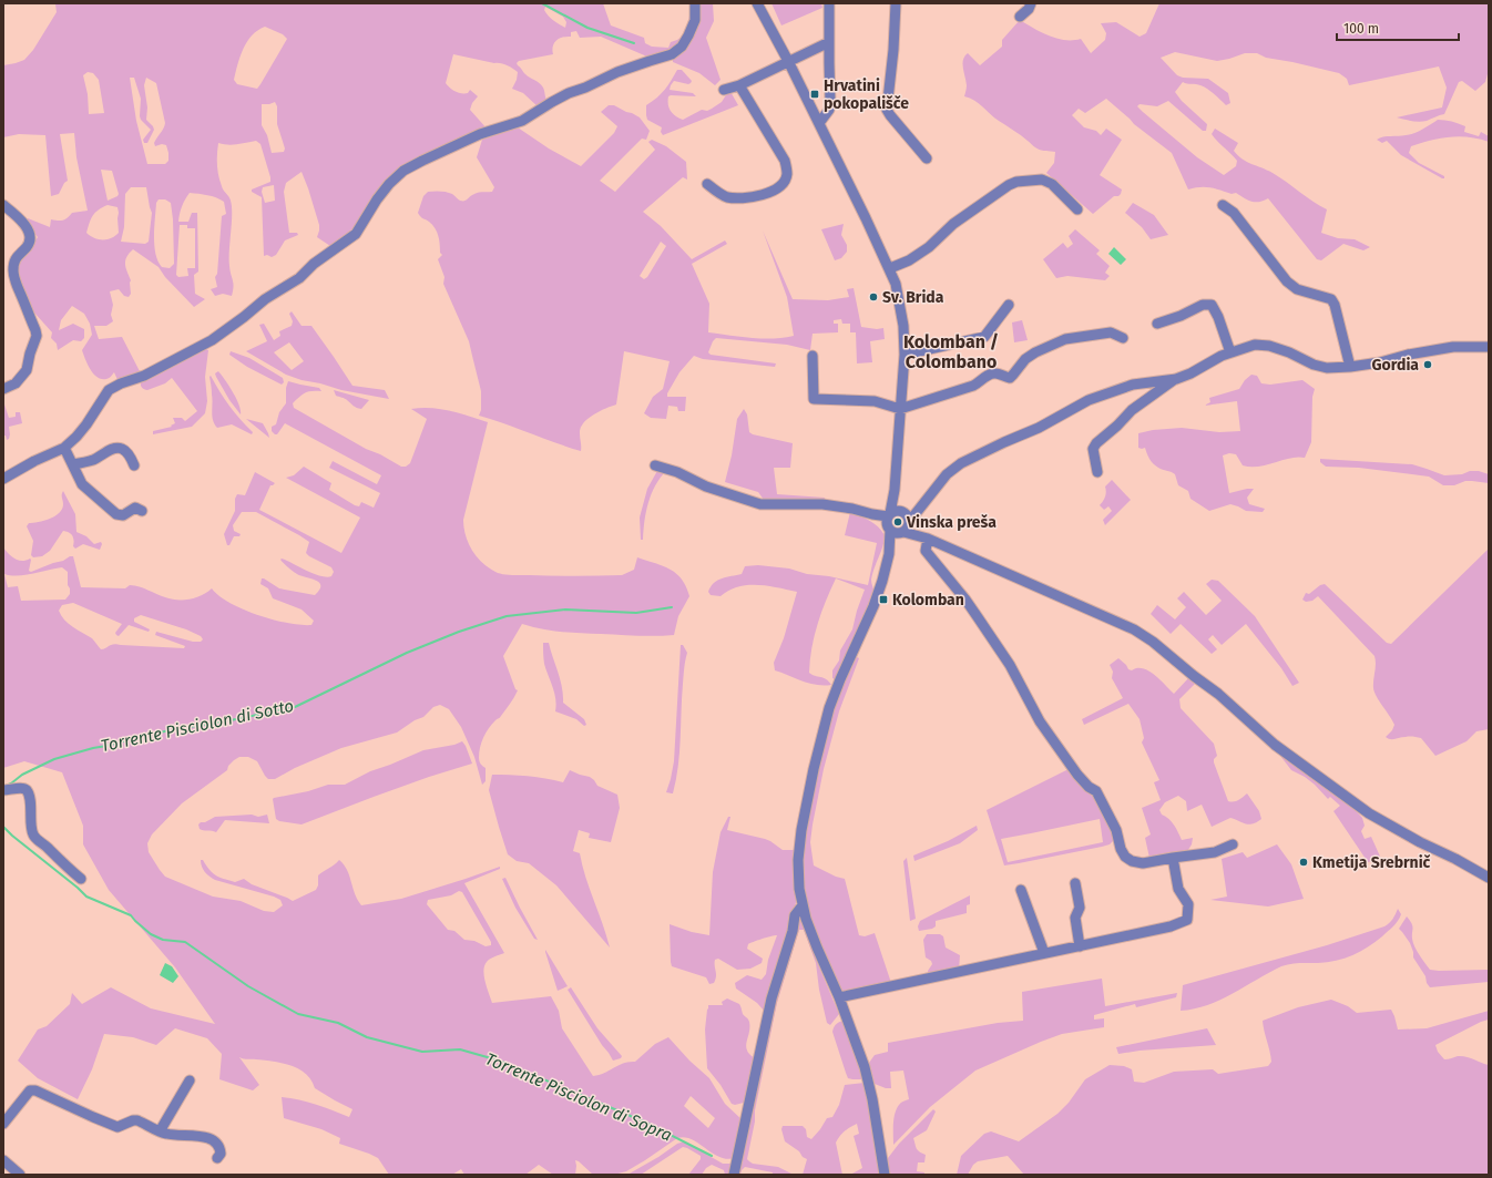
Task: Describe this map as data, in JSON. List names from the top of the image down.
{
  "districts": ["Kolomban / Colombano"],
  "water": ["Torrente Pisciolon di Sotto", "Torrente Pisciolon di Sopra"],
  "places": {
    "transit": ["Hrvatini pokopališče", "Kolomban"],
    "other": [
      "Sv. Brida",
      "Gordia",
      "Vinska preša",
      "Kmetija Srebrnič"
    ]
  },
  "scale_bar": "100 m"
}
